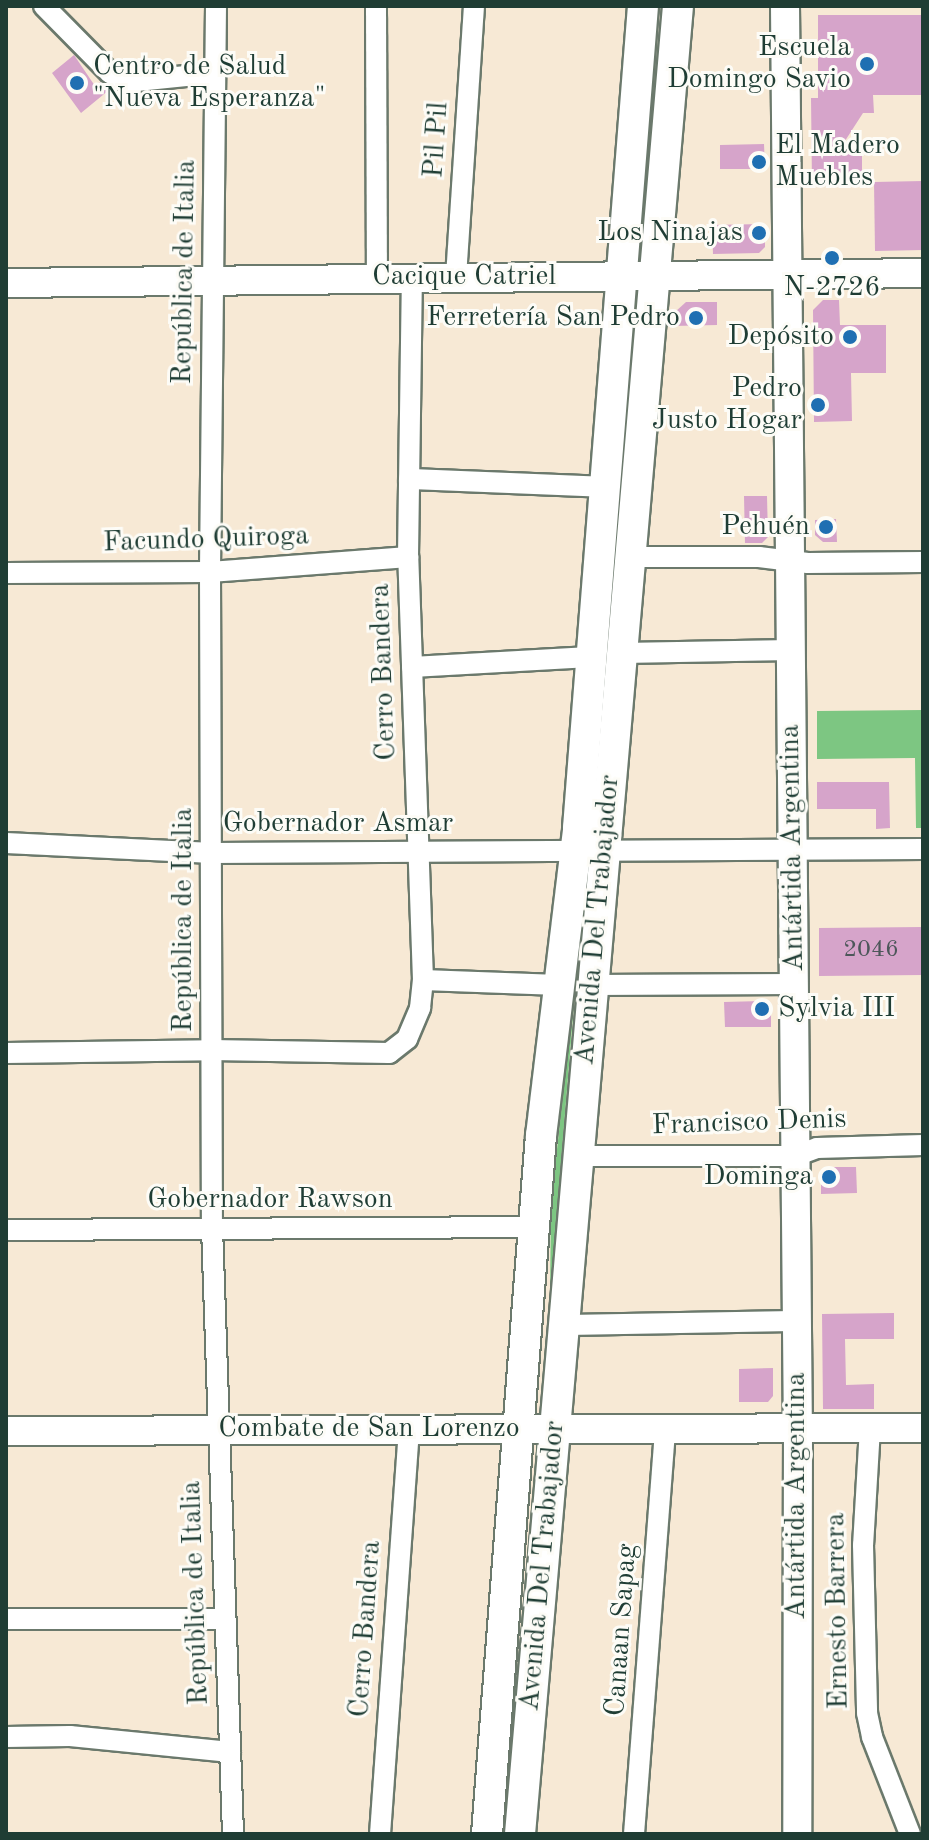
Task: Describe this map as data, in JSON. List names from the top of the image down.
{
  "streets": {
    "main road": [
      "Cacique Catriel",
      "Antártida Argentina",
      "Avenida Del Trabajador",
      "Combate de San Lorenzo"
    ],
    "street": [
      "Pil Pil",
      "República de Italia",
      "Facundo Quiroga",
      "Cerro Bandera",
      "Gobernador Asmar",
      "Francisco Denis",
      "Gobernador Rawson",
      "Ernesto Barrera",
      "Canaan Sapag"
    ]
  },
  "crossings": [
    ["Pil Pil", "Cacique Catriel"],
    ["República de Italia", "Cacique Catriel"],
    ["República de Italia", "Facundo Quiroga"],
    ["República de Italia", "Cerro Bandera"],
    ["República de Italia", "Gobernador Asmar"],
    ["República de Italia", "Gobernador Rawson"],
    ["República de Italia", "Combate de San Lorenzo"],
    ["Cacique Catriel", "Cerro Bandera"],
    ["Cacique Catriel", "Antártida Argentina"],
    ["Cacique Catriel", "Avenida Del Trabajador"],
    ["Facundo Quiroga", "Cerro Bandera"],
    ["Cerro Bandera", "Gobernador Asmar"],
    ["Cerro Bandera", "Combate de San Lorenzo"],
    ["Gobernador Asmar", "Antártida Argentina"],
    ["Gobernador Asmar", "Avenida Del Trabajador"],
    ["Antártida Argentina", "Francisco Denis"],
    ["Antártida Argentina", "Combate de San Lorenzo"],
    ["Avenida Del Trabajador", "Francisco Denis"],
    ["Avenida Del Trabajador", "Gobernador Rawson"],
    ["Avenida Del Trabajador", "Combate de San Lorenzo"],
    ["Combate de San Lorenzo", "Ernesto Barrera"],
    ["Combate de San Lorenzo", "Canaan Sapag"]
  ],
  "places": [
    "Escuela Domingo Savio",
    "Centro de Salud \"Nueva Esperanza\"",
    "El Madero Muebles",
    "Los Ninajas",
    "N-2726",
    "Ferretería San Pedro",
    "Depósito",
    "Pedro Justo Hogar",
    "Pehuén",
    "Sylvia III",
    "Dominga"
  ],
  "house_numbers": ["2046"]
}
